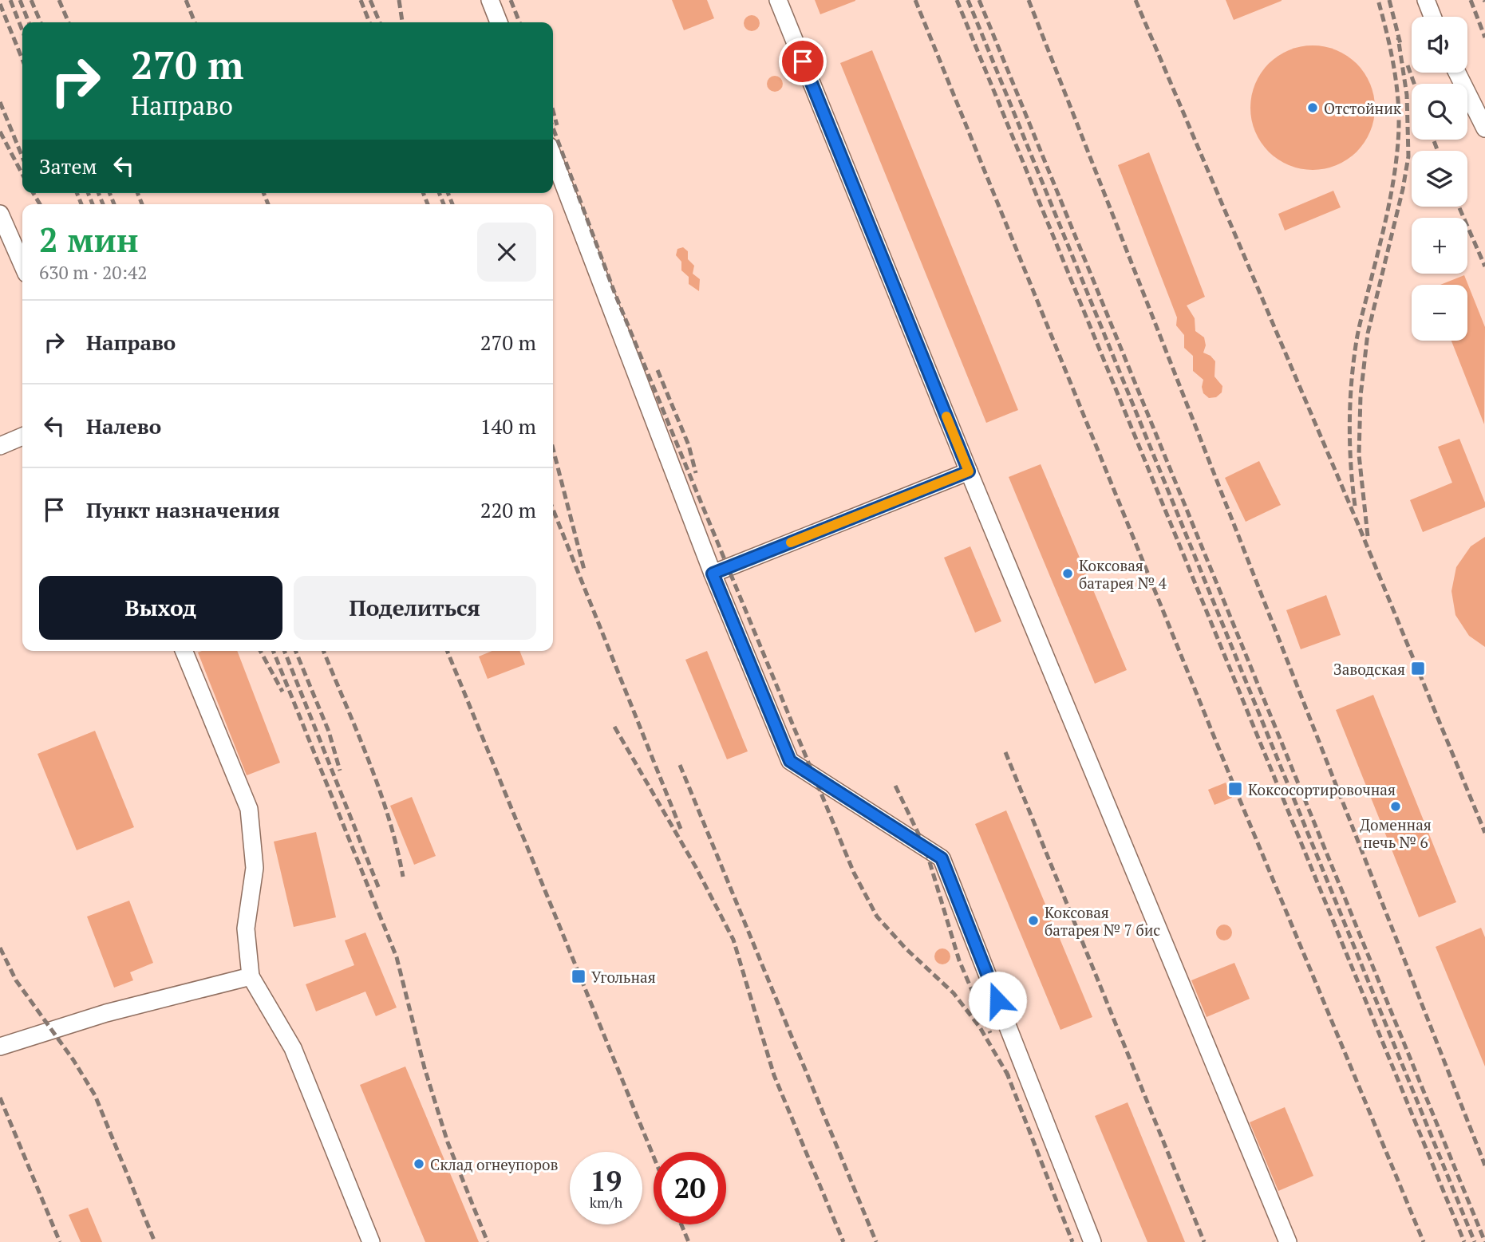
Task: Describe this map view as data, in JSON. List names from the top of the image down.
{
  "places": {
    "other": [
      "Отстойник",
      "Коксовая батарея № 4",
      "Доменная печь № 6",
      "Коксовая батарея № 7 бис",
      "Склад огнеупоров"
    ],
    "transit": ["Заводская", "Коксосортировочная", "Угольная"]
  },
  "page": {
    "map_buttons": ["+", "−"],
    "turn": ["270 m", "Направо"],
    "then": "Затем",
    "heading": ["2 мин", "630 m · 20:42"],
    "list": [
      {
        "name": "Направо",
        "value": "270 m"
      },
      {
        "name": "Налево",
        "value": "140 m"
      },
      {
        "name": "Пункт назначения",
        "value": "220 m"
      }
    ],
    "buttons": ["Выход", "Поделиться"],
    "speed": "19 km/h",
    "limit": "20"
  }
}
